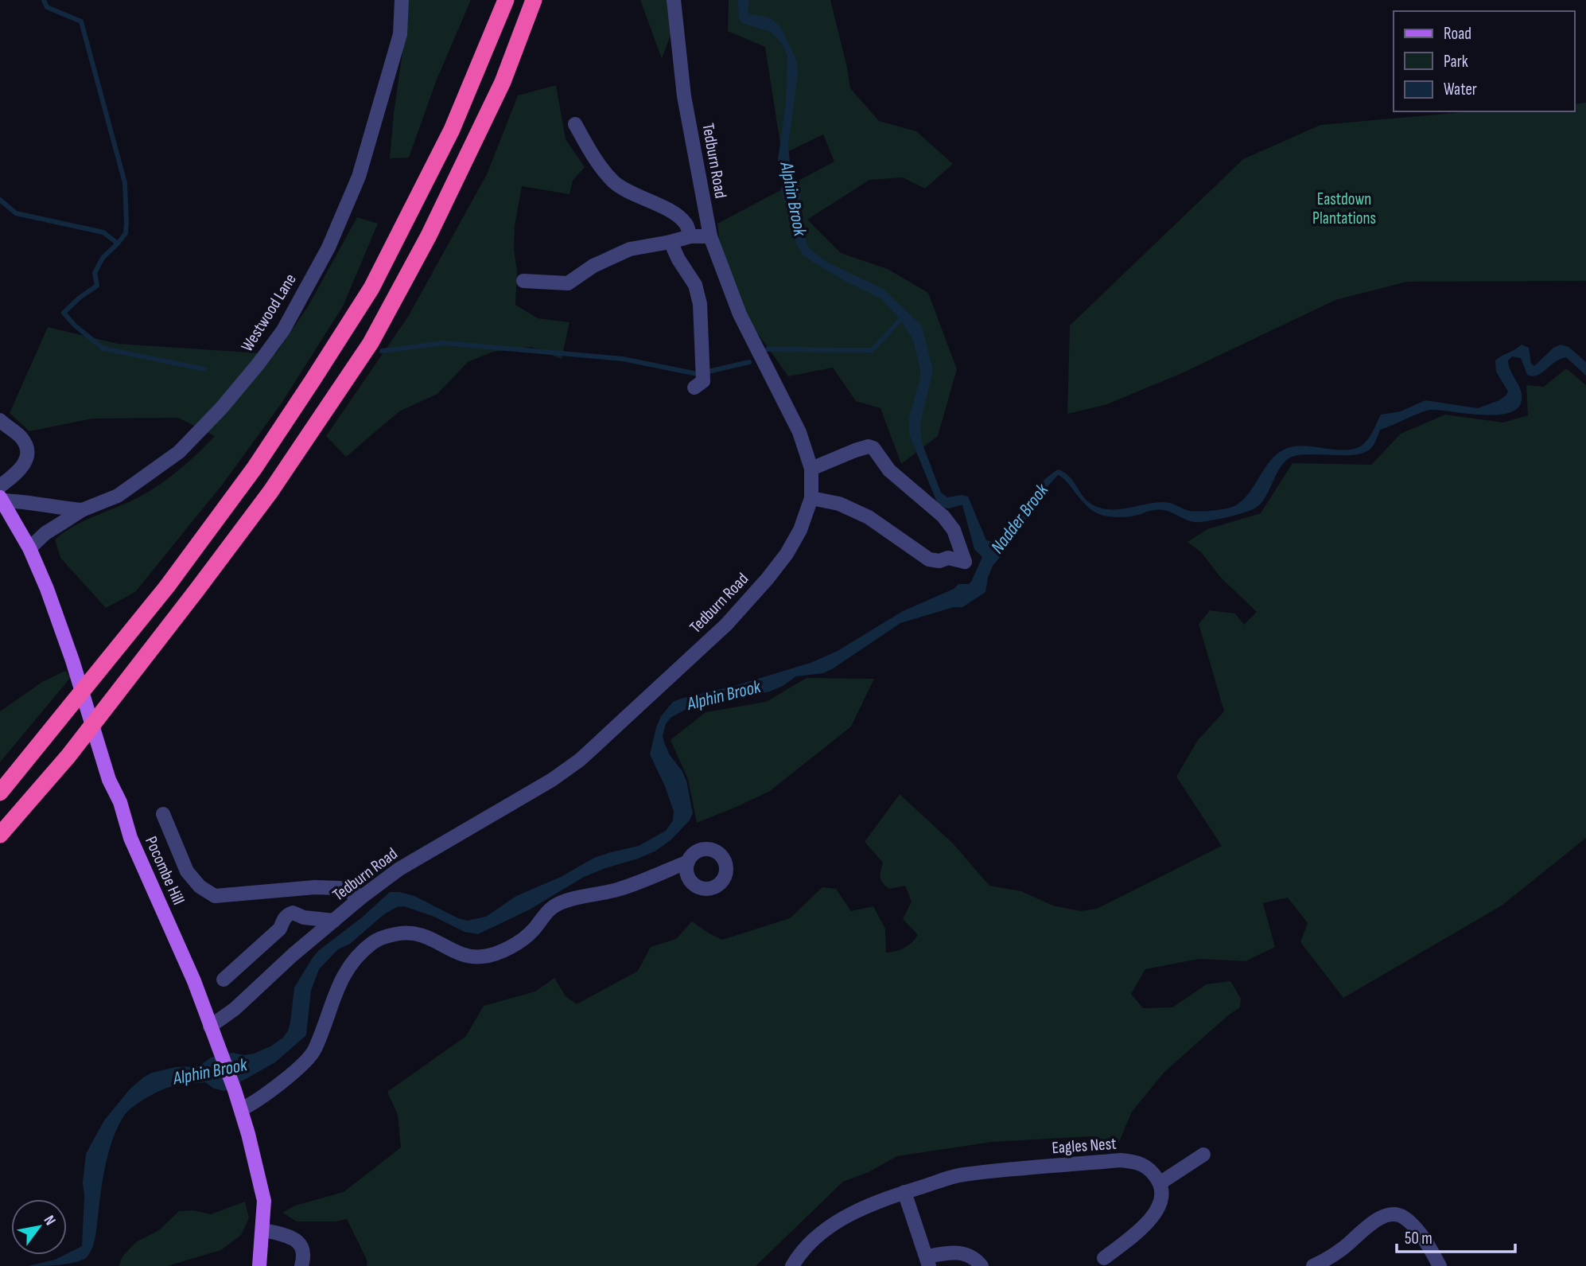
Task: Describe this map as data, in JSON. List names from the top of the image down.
{
  "streets": {
    "main road": ["Pocombe Hill"],
    "street": ["Tedburn Road", "Westwood Lane", "Eagles Nest"]
  },
  "crossings": [
    ["Tedburn Road", "Pocombe Hill"],
    ["Westwood Lane", "Pocombe Hill"]
  ],
  "water": ["Alphin Brook", "Nadder Brook"],
  "parks": ["Eastdown Plantations"],
  "legend": ["Road", "Park", "Water"],
  "scale_bar": "50 m",
  "north": "top right"
}
